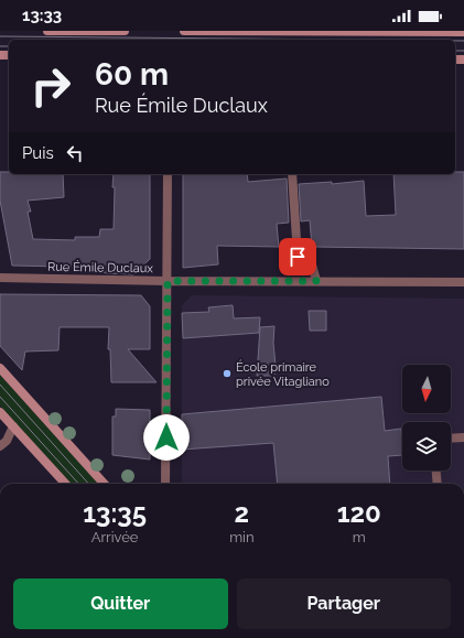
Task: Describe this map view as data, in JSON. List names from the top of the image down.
{
  "streets": {
    "street": ["Rue Émile Duclaux"]
  },
  "places": ["École primaire privée Vitagliano"],
  "north": "bottom",
  "page": {
    "status": "13:33",
    "turn": ["60 m", "Rue Émile Duclaux"],
    "then": "Puis",
    "eta": [
      "13:35",
      "Arrivée",
      "2",
      "min",
      "120",
      "m"
    ],
    "buttons": ["Quitter", "Partager"]
  }
}
